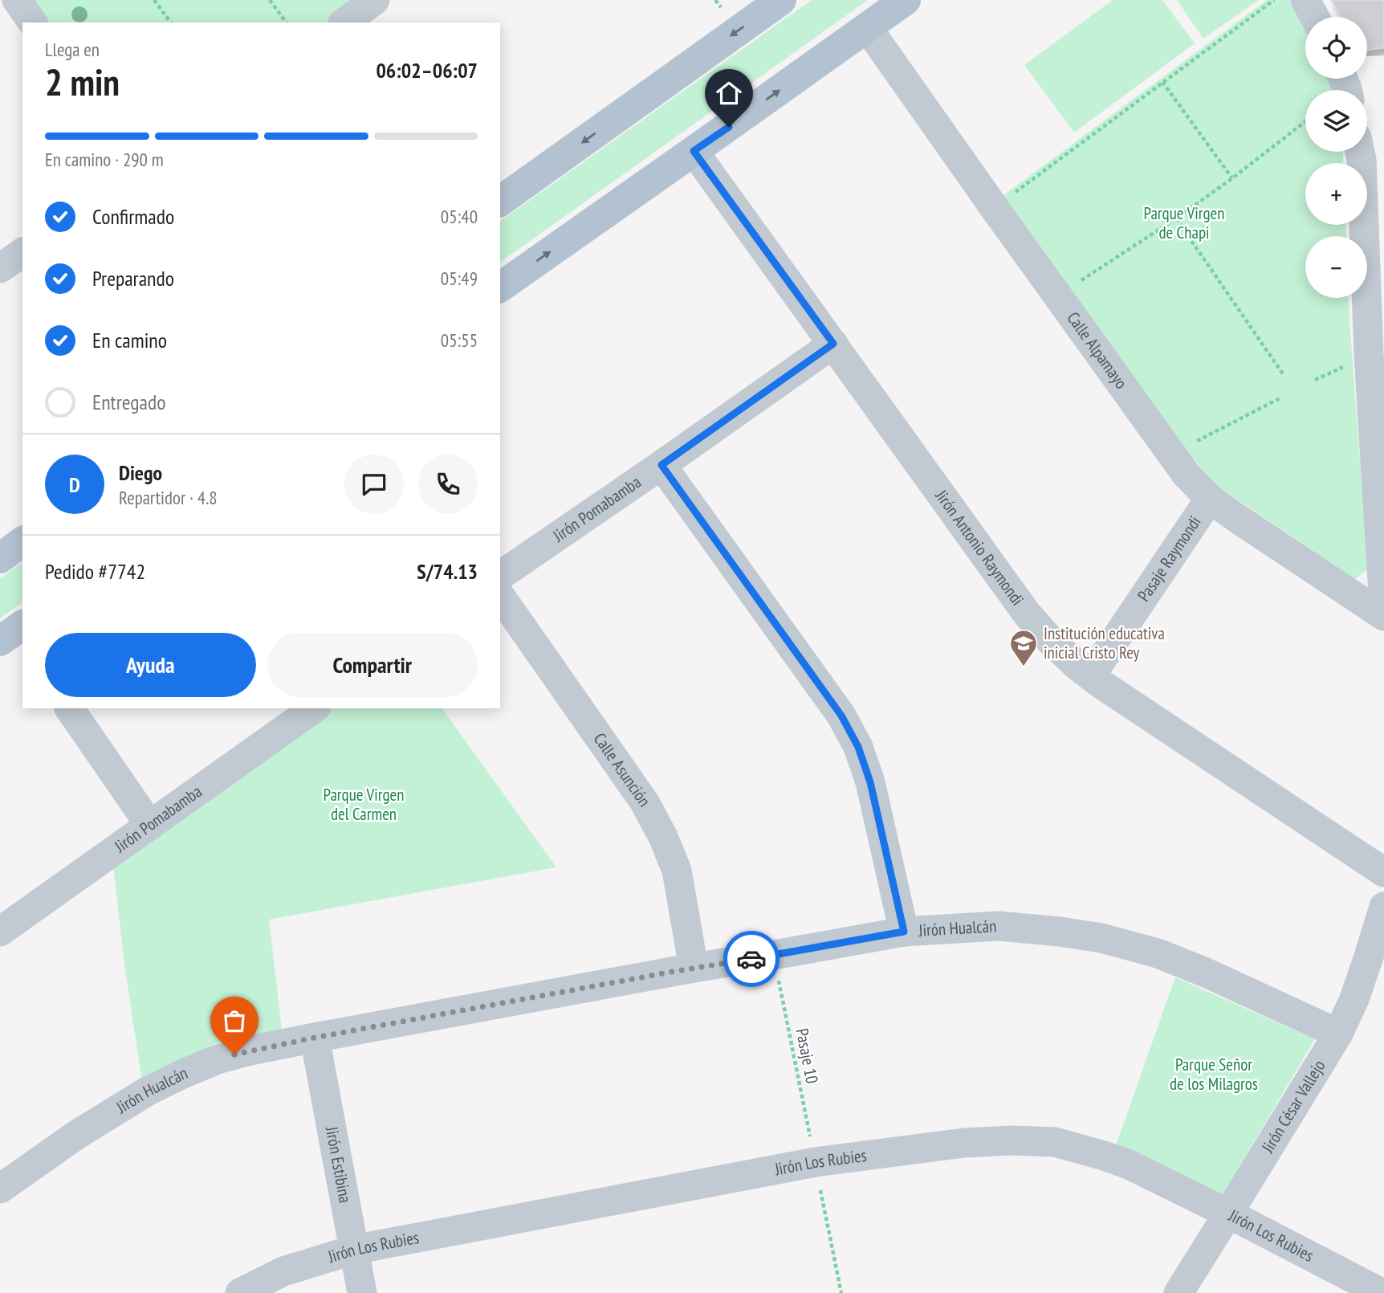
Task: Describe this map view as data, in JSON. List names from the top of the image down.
{
  "streets": {
    "street": [
      "Calle Alpamayo",
      "Jirón Pomabamba",
      "Jirón Antonio Raymondi",
      "Pasaje Raymondi",
      "Calle Asunción",
      "Jirón Hualcán",
      "Jirón César Vallejo",
      "Jirón Los Rubies",
      "Jirón Estibina"
    ],
    "path": ["Pasaje 10"]
  },
  "crossings": [
    ["Calle Alpamayo", "Pasaje Raymondi"],
    ["Jirón Pomabamba", "Jirón Antonio Raymondi"],
    ["Jirón Antonio Raymondi", "Pasaje Raymondi"],
    ["Calle Asunción", "Jirón Hualcán"],
    ["Jirón Hualcán", "Pasaje 10"],
    ["Jirón Hualcán", "Jirón César Vallejo"],
    ["Jirón Hualcán", "Jirón Estibina"],
    ["Pasaje 10", "Jirón Los Rubies"],
    ["Jirón César Vallejo", "Jirón Los Rubies"],
    ["Jirón Los Rubies", "Jirón Estibina"]
  ],
  "parks": ["Parque Virgen de Chapi", "Parque Virgen del Carmen", "Parque Señor de los Milagros"],
  "places": {
    "school or university": ["Institución educativa inicial Cristo Rey"]
  },
  "page": {
    "map_buttons": ["+", "−"],
    "heading": ["2 min", "Llega en", "06:02–06:07"],
    "panel": [
      "Diego",
      "Repartidor · 4.8",
      "Pedido #7742",
      "S/74.13"
    ],
    "bar": "En camino · 290 m",
    "list": [
      ["Confirmado", "05:40"],
      ["Preparando", "05:49"],
      ["En camino", "05:55"],
      "Entregado"
    ],
    "round": "D",
    "buttons": ["Ayuda", "Compartir"]
  }
}
